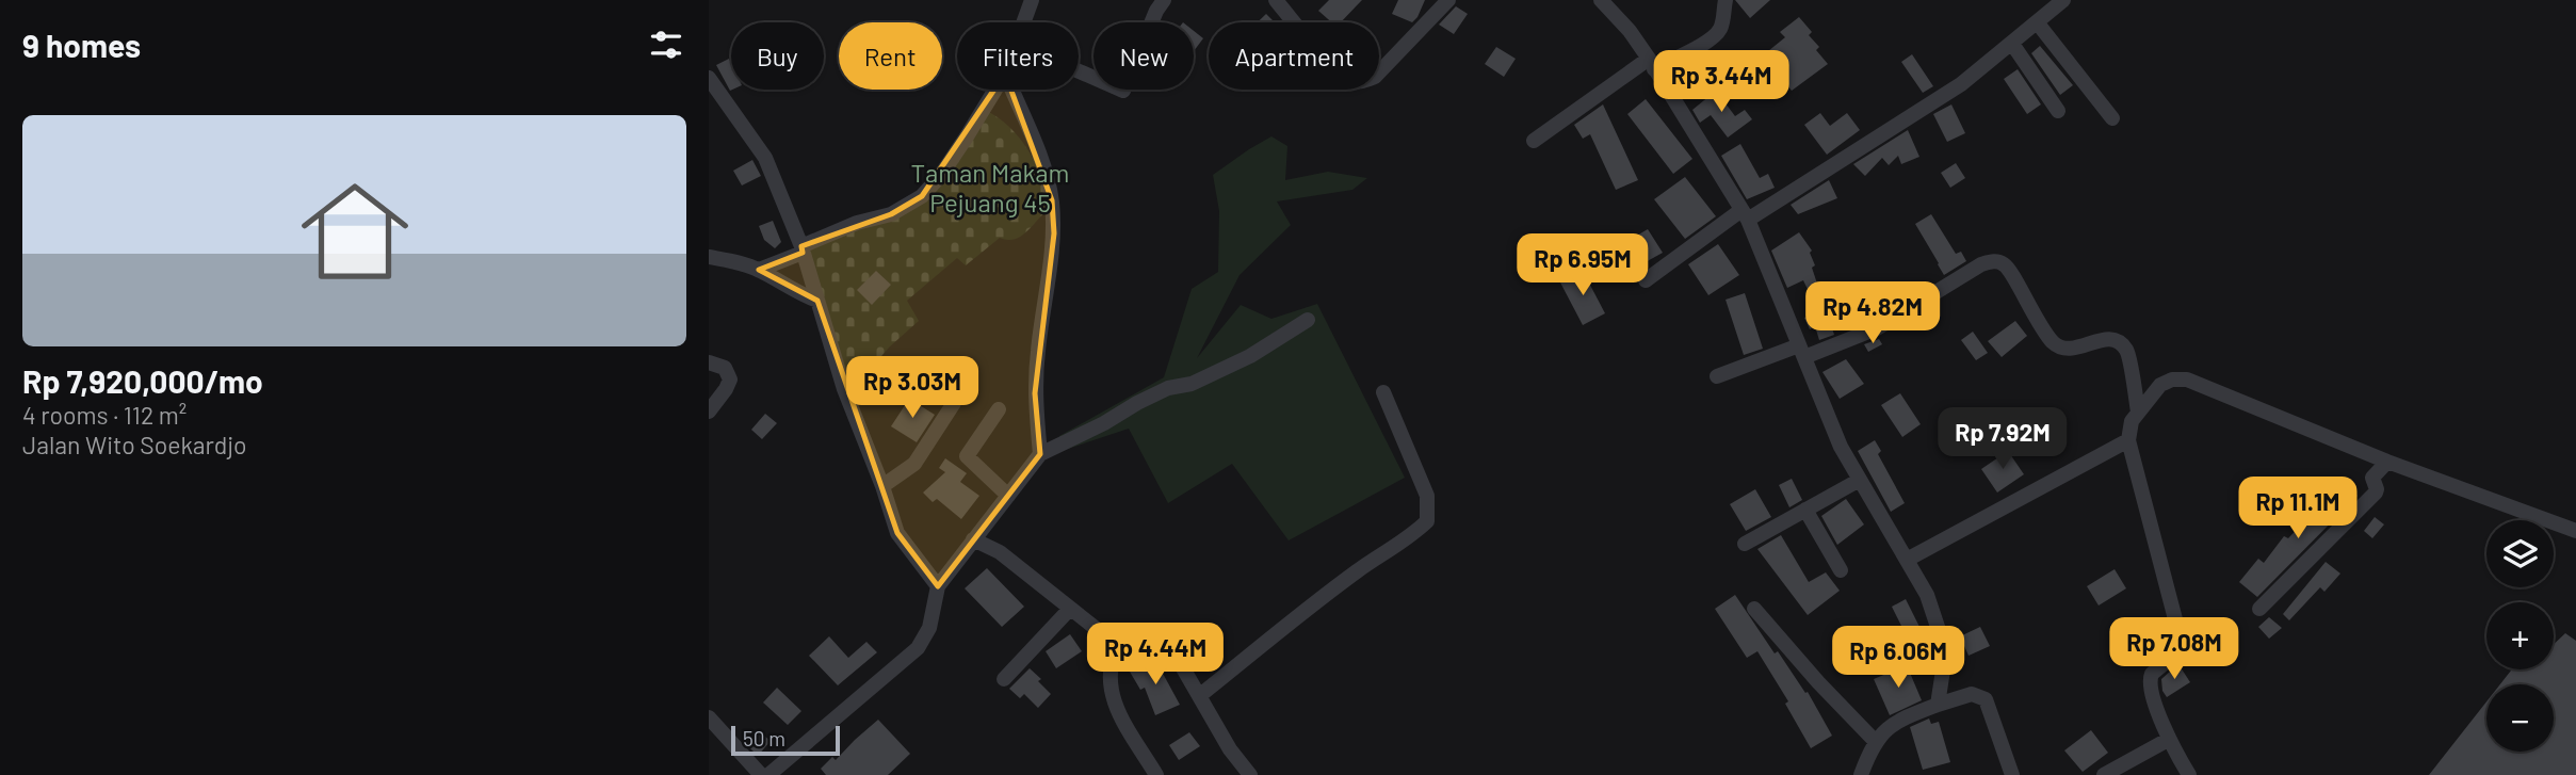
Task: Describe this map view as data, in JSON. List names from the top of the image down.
{
  "parks": ["Taman Makam Pejuang 45"],
  "scale_bar": "50 m",
  "page": {
    "heading": "9 homes",
    "chip": [
      "Buy",
      "Rent",
      "Filters",
      "New",
      "Apartment"
    ],
    "price": [
      "Rp 3.44M",
      "Rp 6.95M",
      "Rp 4.82M",
      "Rp 3.03M",
      "Rp 7.92M",
      "Rp 11.1M",
      "Rp 7.08M",
      "Rp 4.44M",
      "Rp 6.06M"
    ],
    "list": [
      {
        "name": "Rp 7,920,000/mo",
        "note": "4 rooms · 112 m² · Jalan Wito Soekardjo"
      }
    ],
    "map_buttons": ["+", "−"],
    "scale": "50 m"
  }
}
